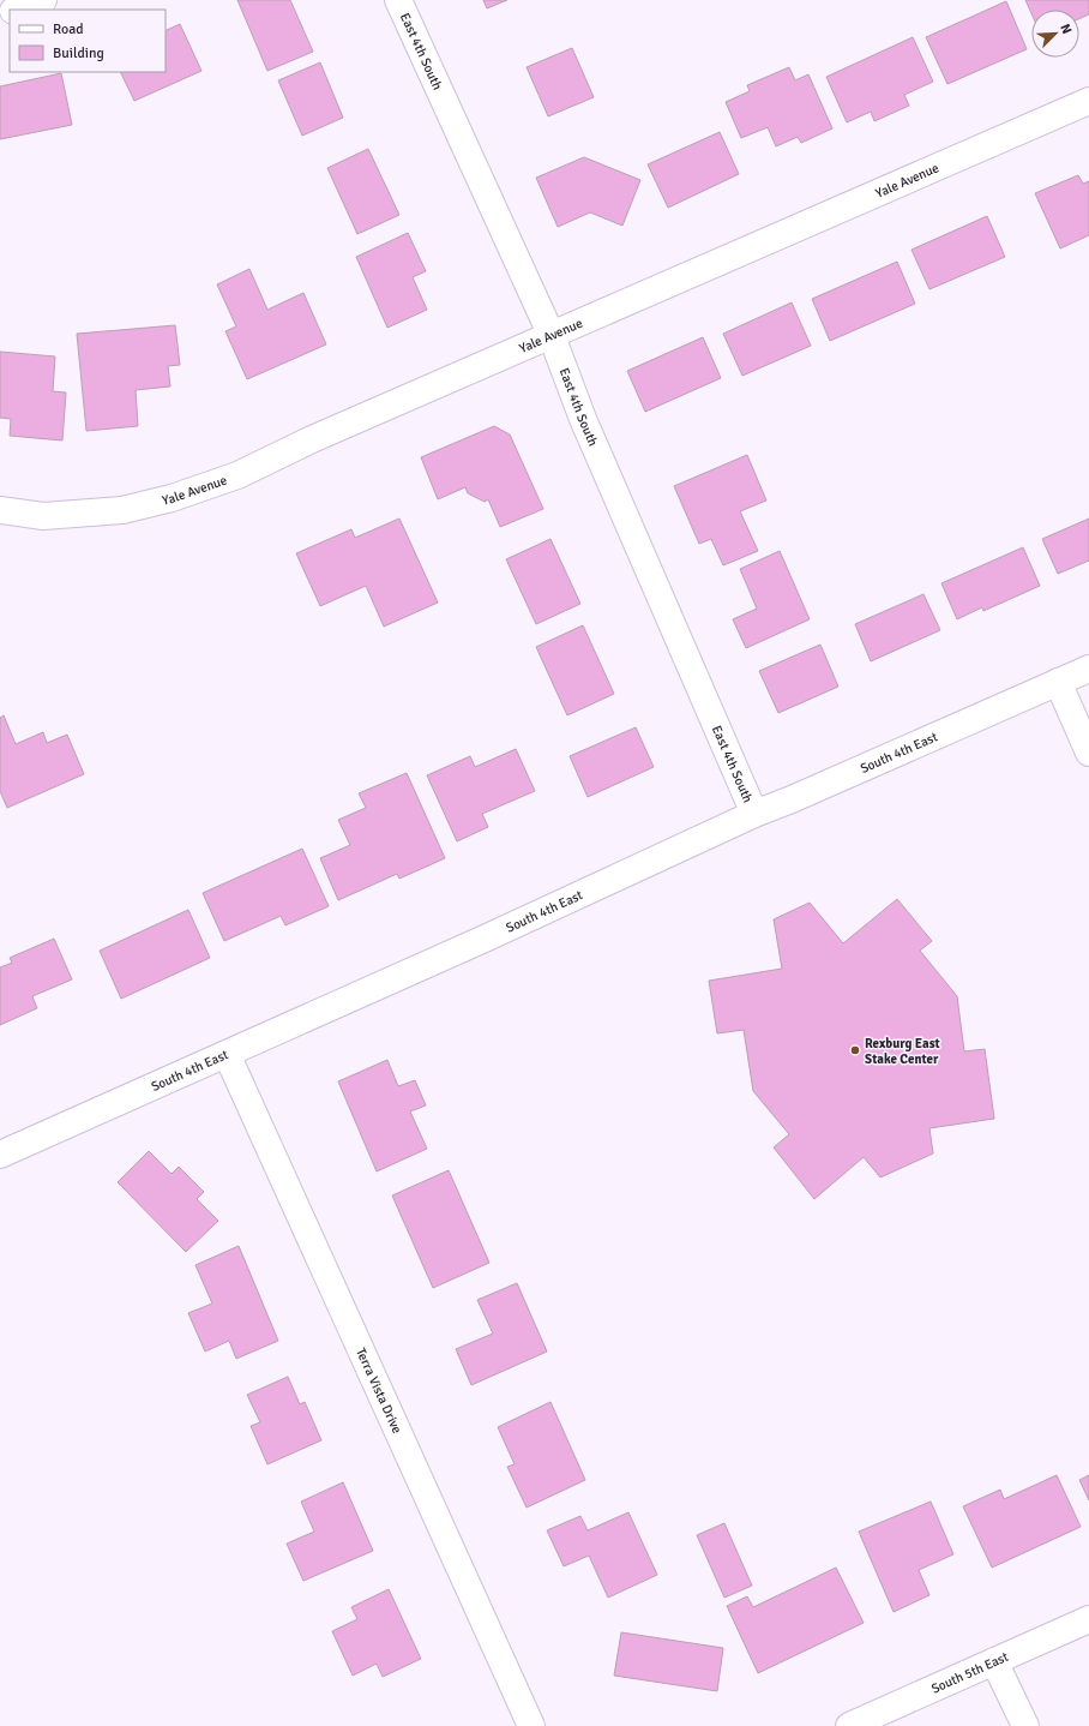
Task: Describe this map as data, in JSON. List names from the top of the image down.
{
  "streets": {
    "street": [
      "East 4th South",
      "Yale Avenue",
      "South 4th East",
      "Terra Vista Drive",
      "South 5th East"
    ]
  },
  "crossings": [
    ["East 4th South", "Yale Avenue"],
    ["East 4th South", "South 4th East"],
    ["South 4th East", "Terra Vista Drive"]
  ],
  "places": ["Rexburg East Stake Center"],
  "legend": ["Road", "Building"],
  "north": "top right"
}
